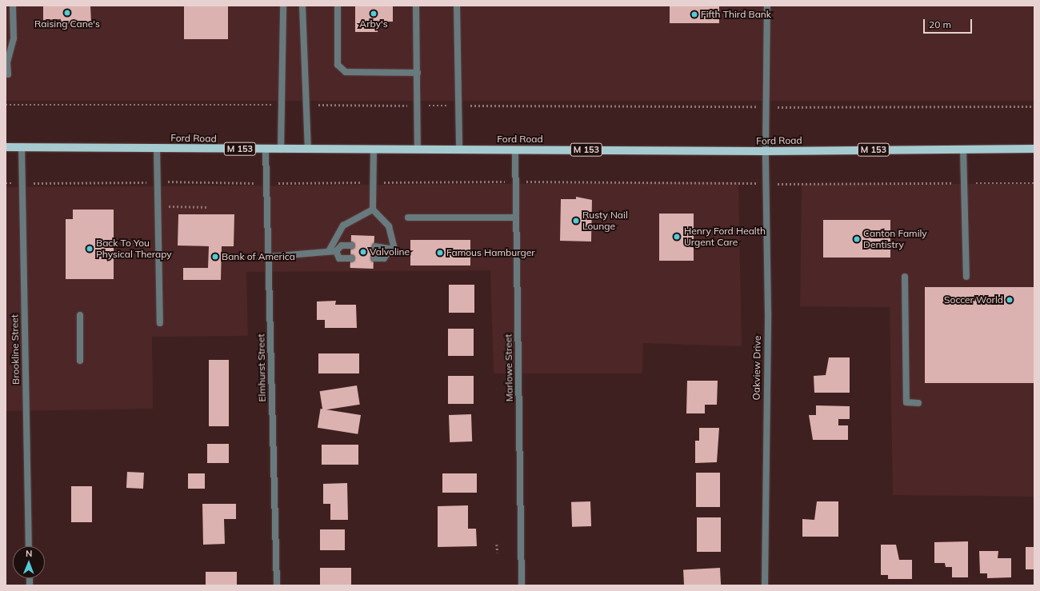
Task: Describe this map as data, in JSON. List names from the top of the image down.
{
  "streets": {
    "main road": ["Ford Road", "M 153"],
    "street": [
      "Brookline Street",
      "Elmhurst Street",
      "Marlowe Street",
      "Oakview Drive"
    ]
  },
  "crossings": [
    ["Ford Road", "Brookline Street"],
    ["Ford Road", "Elmhurst Street"],
    ["Ford Road", "Marlowe Street"],
    ["Ford Road", "Oakview Drive"]
  ],
  "places": [
    "Raising Cane's",
    "Arby's",
    "Fifth Third Bank",
    "Rusty Nail Lounge",
    "Henry Ford Health Urgent Care",
    "Canton Family Dentistry",
    "Back To You Physical Therapy",
    "Valvoline",
    "Famous Hamburger",
    "Bank of America",
    "Soccer World"
  ],
  "scale_bar": "20 m",
  "north": "top"
}
